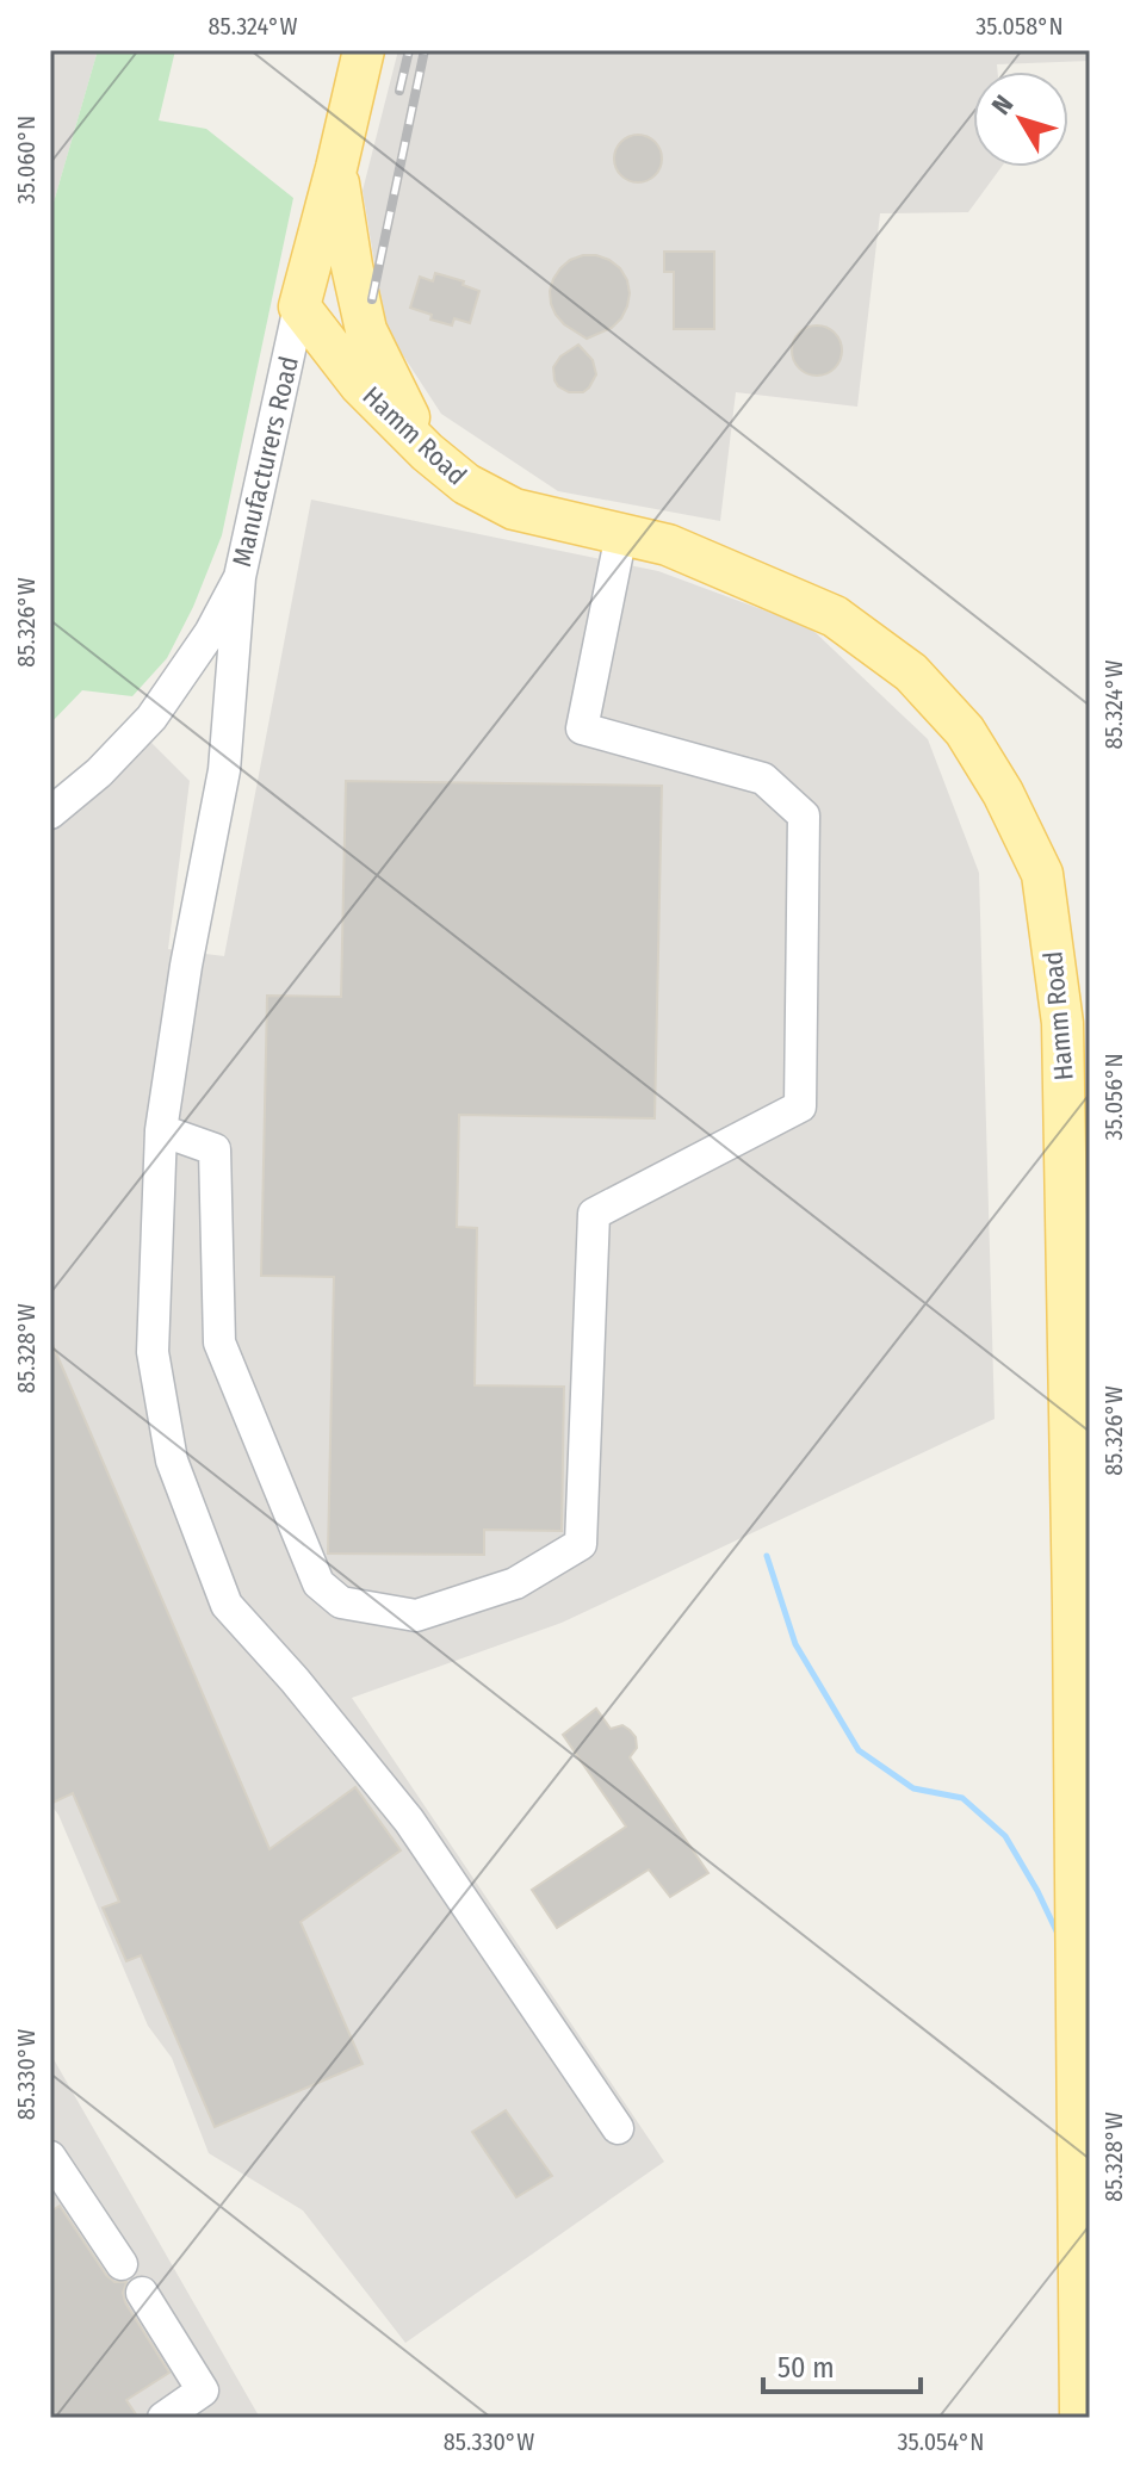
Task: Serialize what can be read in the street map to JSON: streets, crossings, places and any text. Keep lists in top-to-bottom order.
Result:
{
  "streets": {
    "main road": ["Hamm Road", "Manufacturers Road"]
  },
  "crossings": [
    ["Hamm Road", "Manufacturers Road"]
  ],
  "scale_bar": "50 m",
  "north": "top left",
  "coordinates": [
    "85.324°W",
    "35.058°N",
    "35.060°N",
    "85.326°W",
    "35.056°N",
    "85.328°W",
    "85.330°W",
    "35.054°N"
  ]
}
